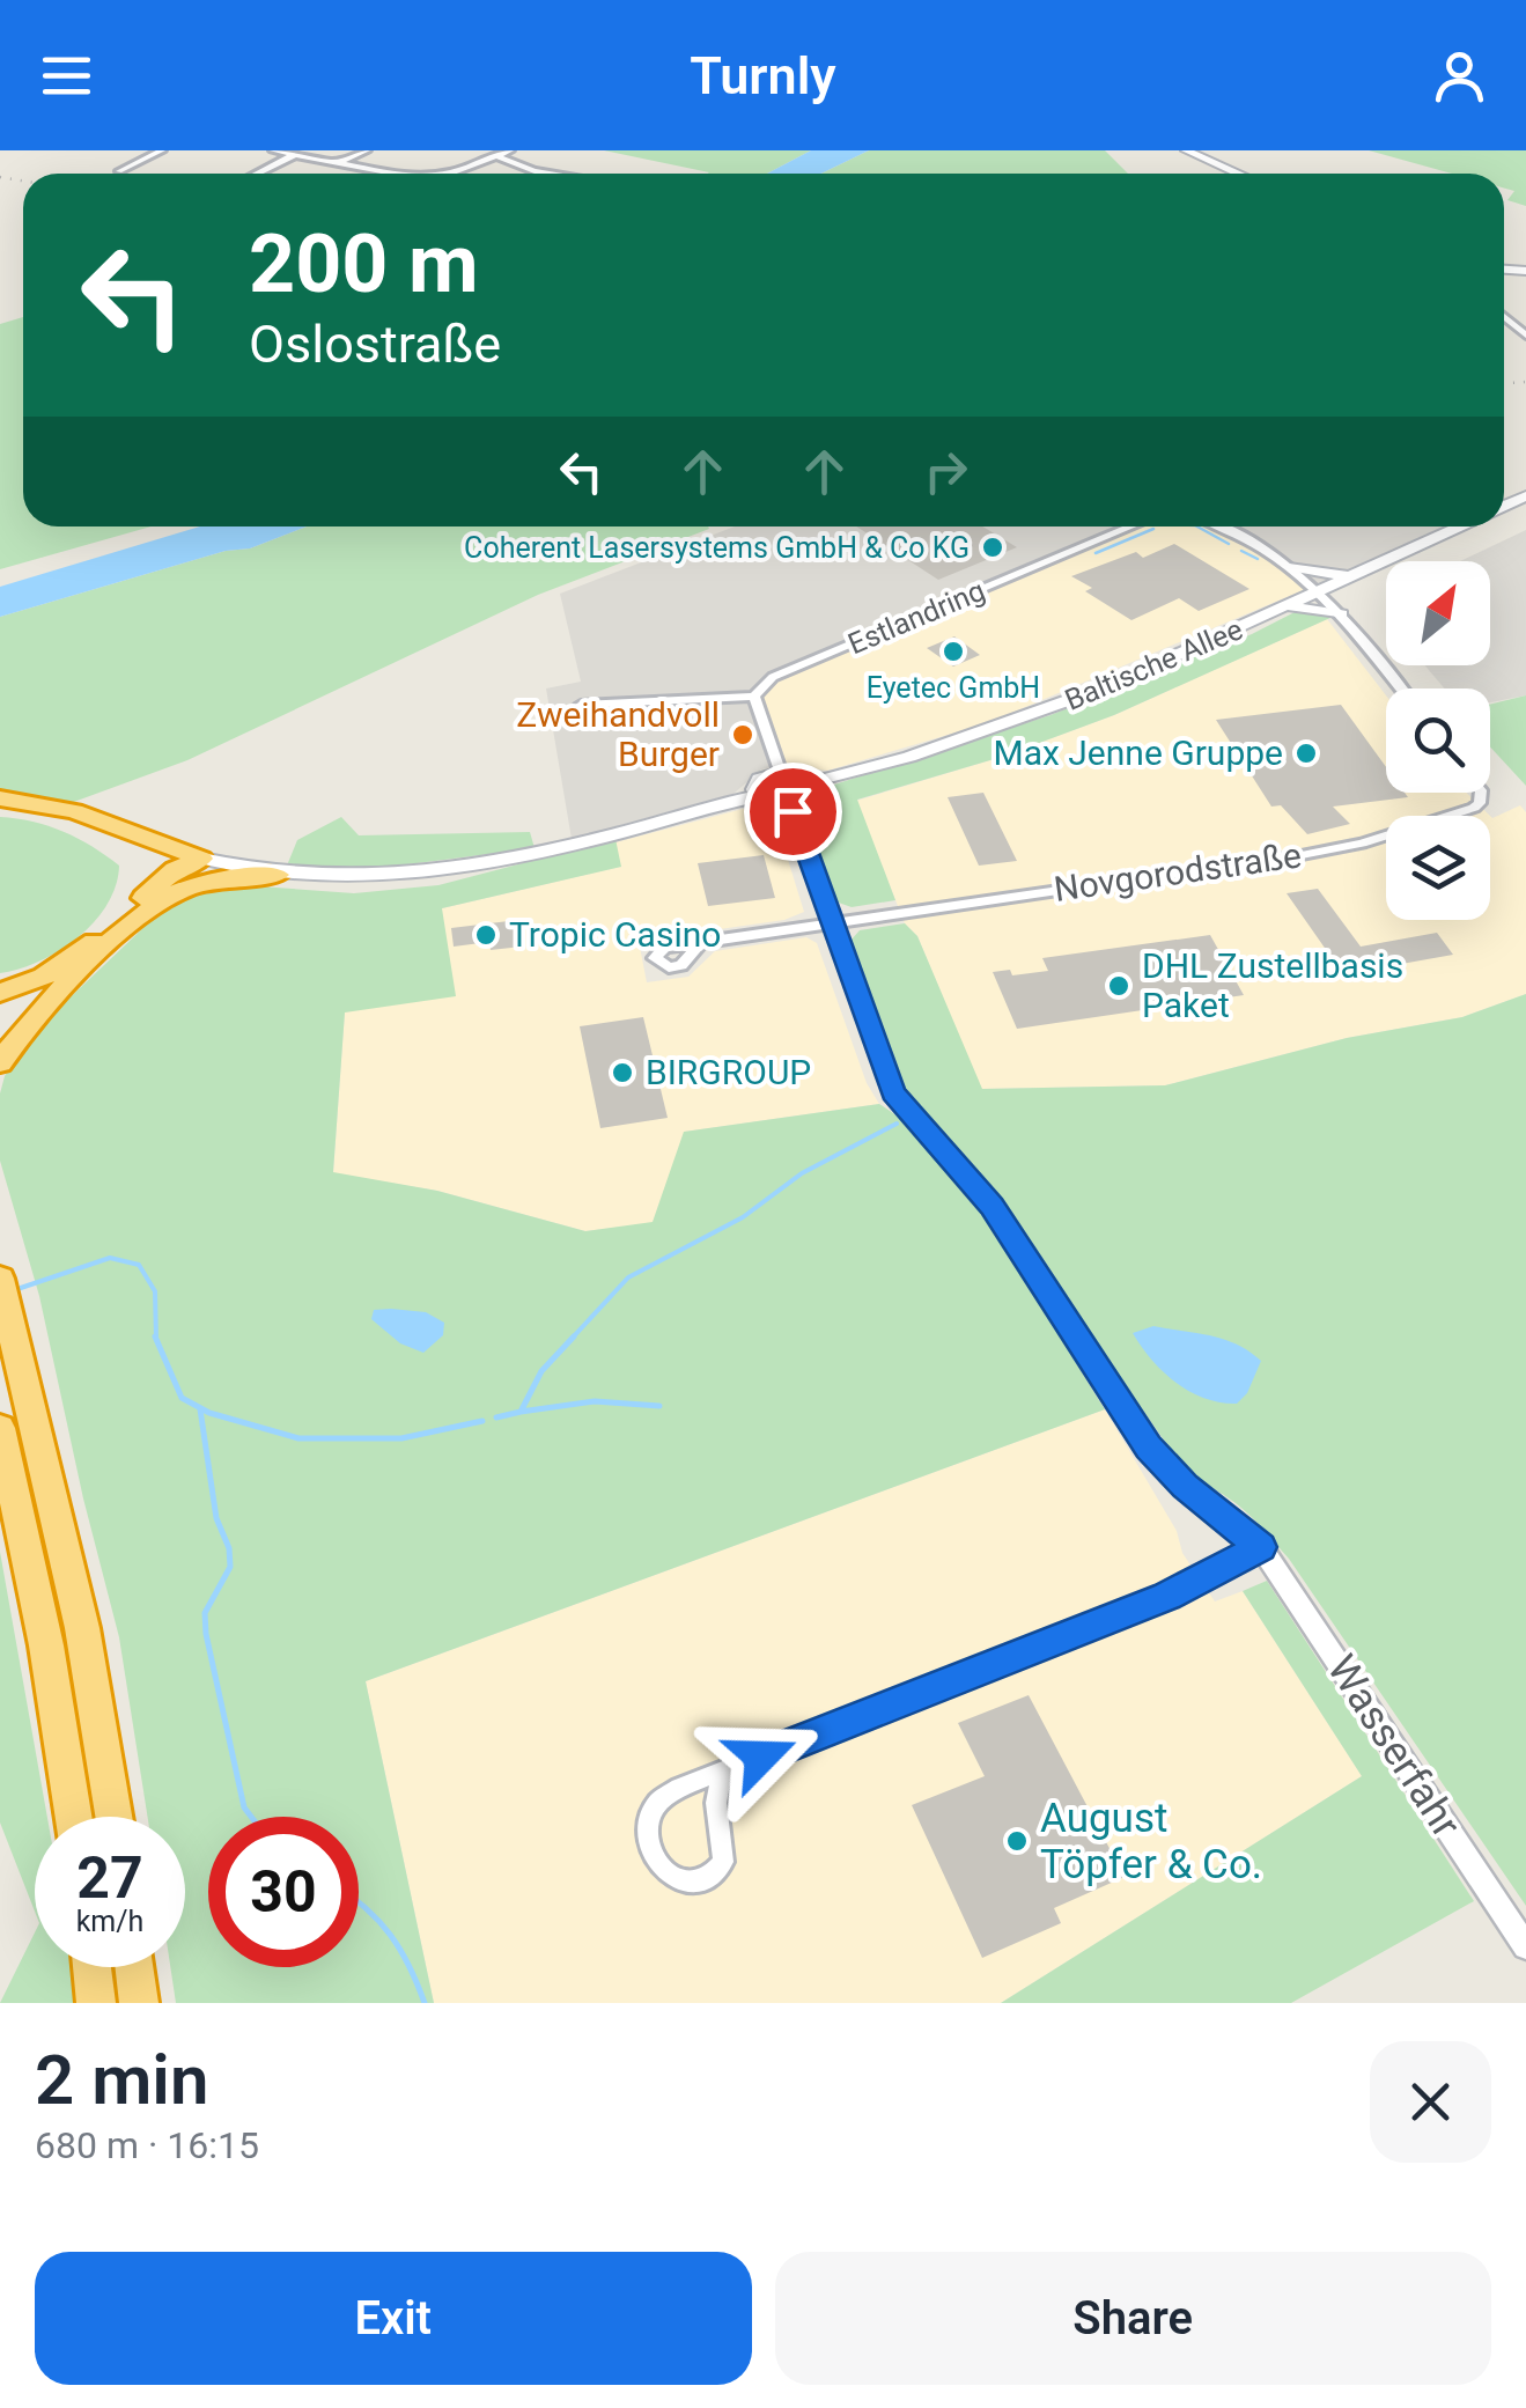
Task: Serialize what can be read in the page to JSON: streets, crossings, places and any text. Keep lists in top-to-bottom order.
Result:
{
  "streets": {
    "main road": ["Baltische Allee"],
    "street": ["Estlandring", "Novgorodstraße", "Wasserfahr"]
  },
  "crossings": [
    ["Baltische Allee", "Wasserfahr"],
    ["Novgorodstraße", "Wasserfahr"]
  ],
  "places": [
    "Coherent Lasersystems GmbH & Co KG",
    "Eyetec GmbH",
    "Zweihandvoll Burger",
    "Max Jenne Gruppe",
    "Tropic Casino",
    "DHL Zustellbasis Paket",
    "BIRGROUP",
    "August Töpfer & Co."
  ],
  "north": "top right",
  "page": {
    "header": "Turnly",
    "turn": ["200 m", "Oslostraße"],
    "speed": "27 km/h",
    "limit": "30",
    "heading": ["2 min", "680 m · 16:15"],
    "buttons": ["Exit", "Share"]
  }
}
